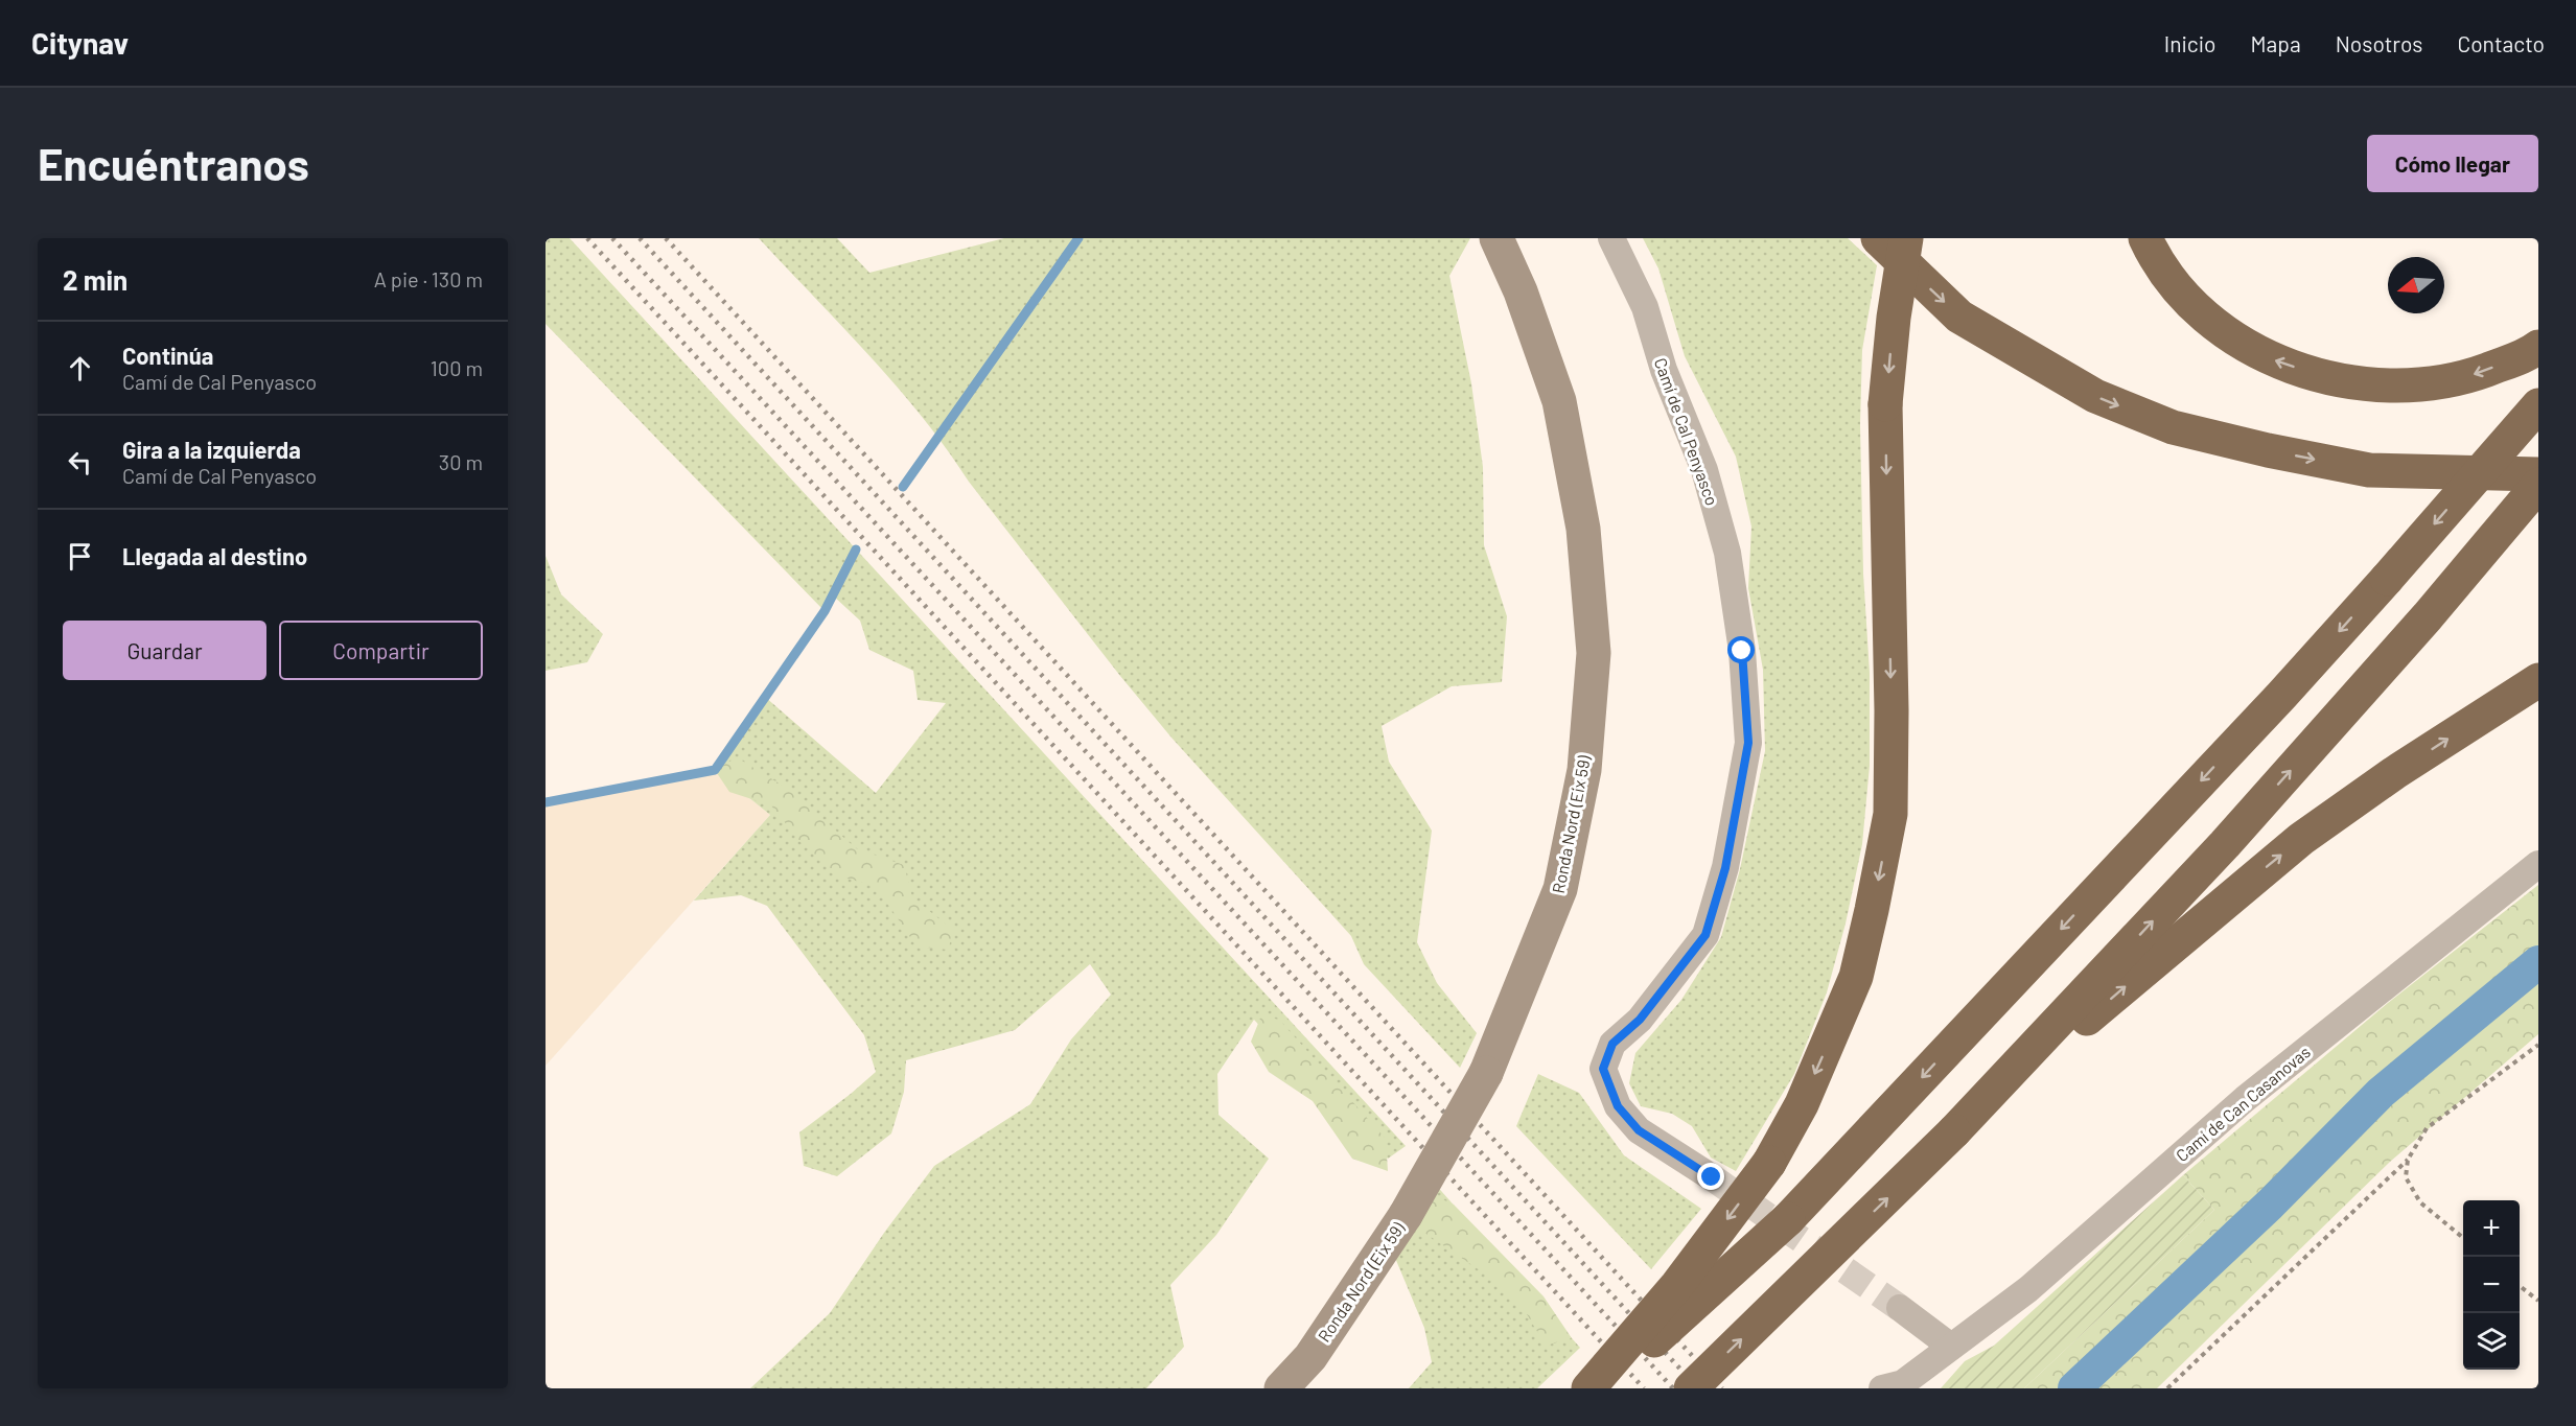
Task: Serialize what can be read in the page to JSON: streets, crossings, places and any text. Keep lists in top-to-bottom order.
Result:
{
  "streets": {
    "main road": ["Ronda Nord (Eix 59)"],
    "street": ["Camí de Cal Penyasco", "Camí de Can Casanovas"]
  },
  "north": "left",
  "page": {
    "header": "Citynav",
    "nav": [
      "Inicio",
      "Mapa",
      "Nosotros",
      "Contacto"
    ],
    "buttons": [
      "Cómo llegar",
      ["Guardar", "Compartir"]
    ],
    "title": "Encuéntranos",
    "heading": ["2 min", "A pie · 130 m"],
    "list": [
      ["Continúa", "Camí de Cal Penyasco", "100 m"],
      ["Gira a la izquierda", "Camí de Cal Penyasco", "30 m"],
      "Llegada al destino"
    ],
    "map_buttons": ["+", "−"]
  }
}
